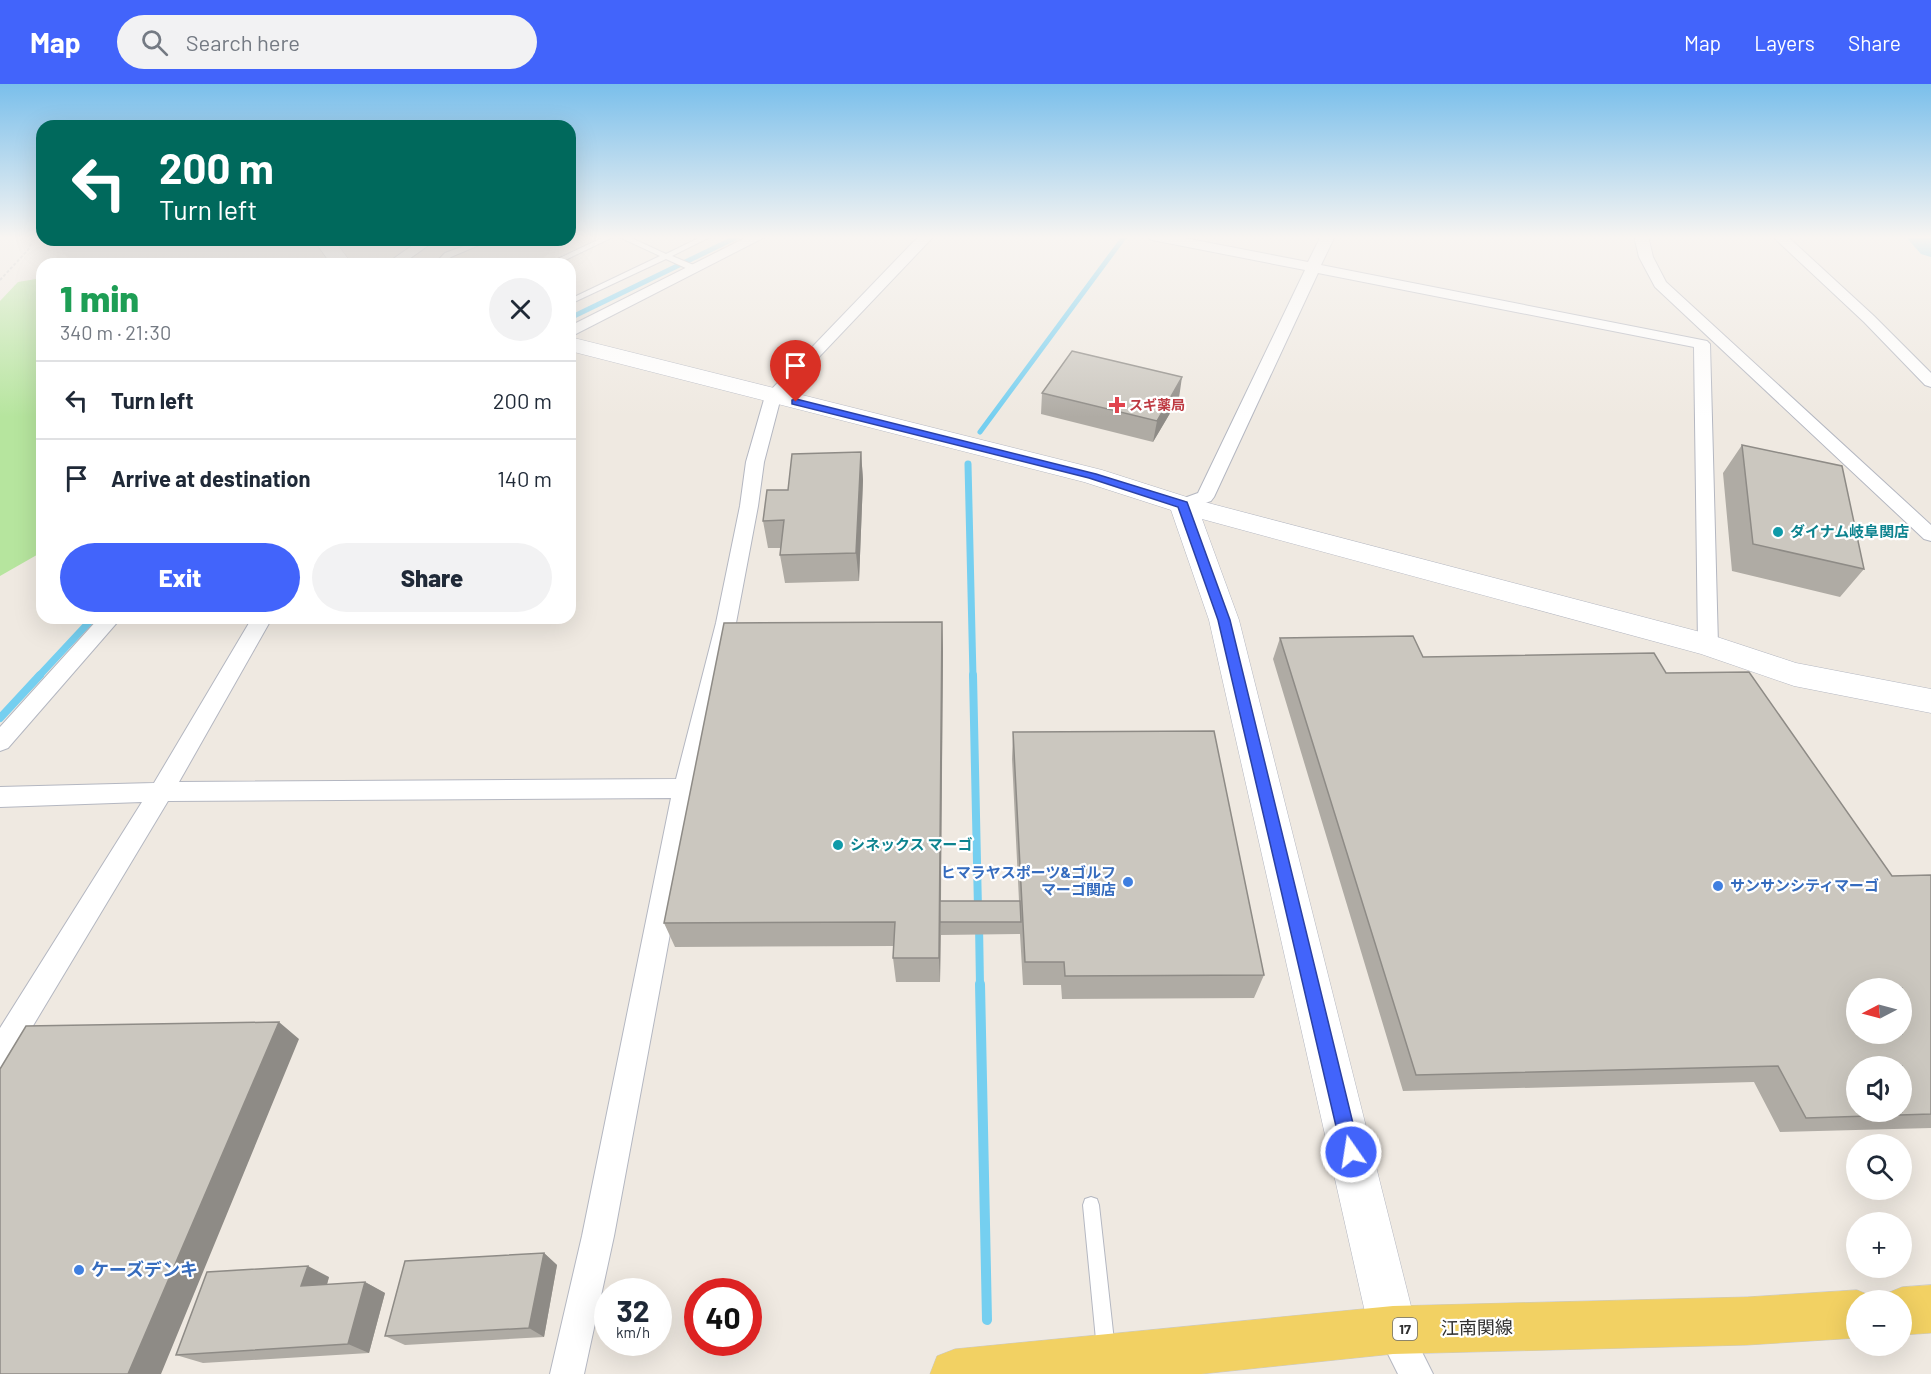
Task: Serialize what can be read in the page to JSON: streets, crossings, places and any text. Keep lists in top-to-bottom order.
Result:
{
  "streets": {
    "main road": ["江南関線", "17"]
  },
  "places": {
    "health": ["スギ薬局"],
    "other": [
      "ダイナム岐阜関店",
      "シネックス マーゴ",
      "ヒマラヤスポーツ&ゴルフ マーゴ関店",
      "サンサンシティマーゴ",
      "ケーズデンキ"
    ]
  },
  "north": "left",
  "page": {
    "header": "Map",
    "search": "Search here",
    "nav": ["Map", "Layers", "Share"],
    "turn": ["200 m", "Turn left"],
    "heading": ["1 min", "340 m · 21:30"],
    "list": [
      {
        "name": "Turn left",
        "value": "200 m"
      },
      {
        "name": "Arrive at destination",
        "value": "140 m"
      }
    ],
    "buttons": ["Exit", "Share"],
    "map_buttons": ["+", "−"],
    "speed": "32 km/h",
    "limit": "40"
  }
}
